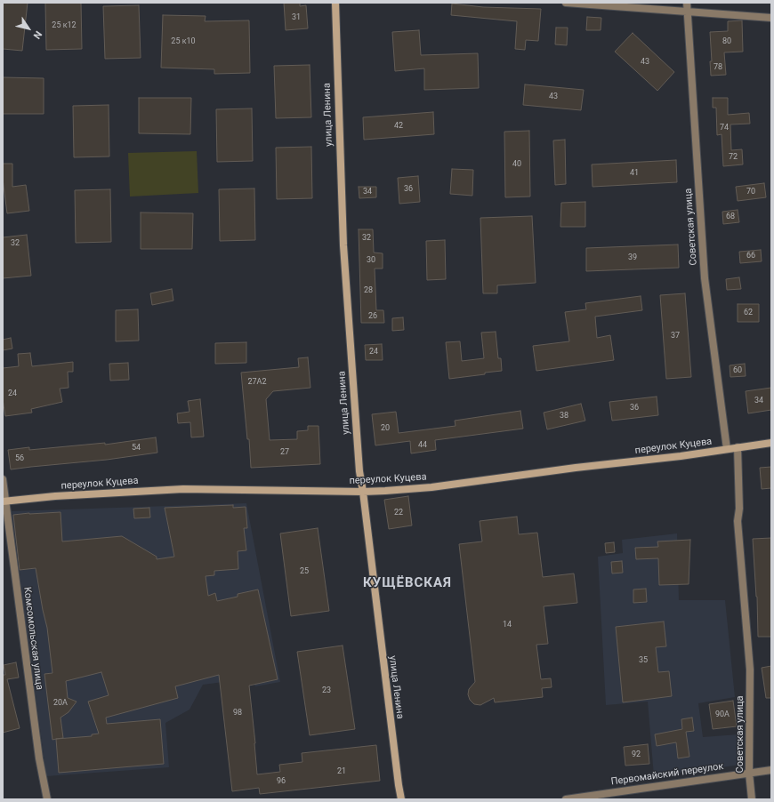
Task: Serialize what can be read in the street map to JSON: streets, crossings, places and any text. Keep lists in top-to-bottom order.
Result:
{
  "streets": {
    "street": [
      "улица Ленина",
      "Советская улица",
      "переулок Куцева",
      "Комсомольская улица",
      "Первомайский переулок"
    ]
  },
  "crossings": [
    ["улица Ленина", "переулок Куцева"],
    ["Советская улица", "переулок Куцева"],
    ["Советская улица", "Первомайский переулок"],
    ["переулок Куцева", "Комсомольская улица"]
  ],
  "districts": ["КУЩЁВСКАЯ"],
  "house_numbers": [
    "31",
    "25 к12",
    "25 к10",
    "80",
    "43",
    "78",
    "43",
    "42",
    "74",
    "72",
    "40",
    "41",
    "36",
    "34",
    "70",
    "68",
    "32",
    "32",
    "66",
    "39",
    "30",
    "28",
    "62",
    "26",
    "37",
    "24",
    "60",
    "27А2",
    "24",
    "34",
    "36",
    "38",
    "20",
    "44",
    "54",
    "27",
    "56",
    "22",
    "25",
    "14",
    "35",
    "23",
    "20А",
    "98",
    "90А",
    "92",
    "21",
    "96"
  ],
  "north": "bottom right"
}
